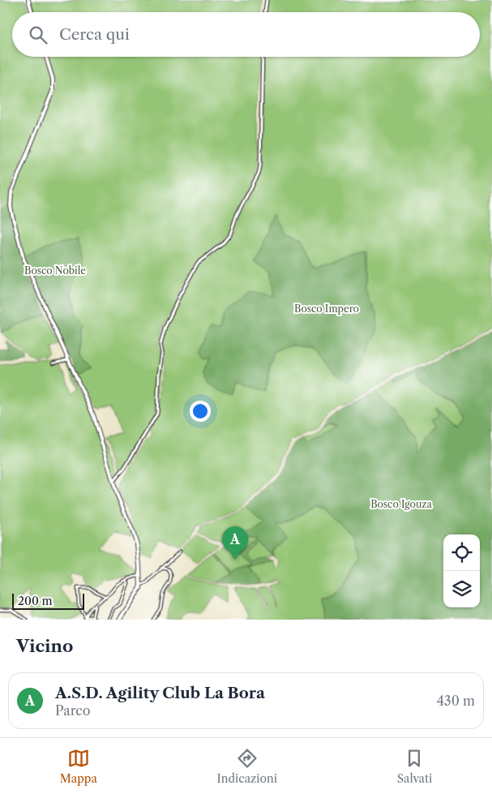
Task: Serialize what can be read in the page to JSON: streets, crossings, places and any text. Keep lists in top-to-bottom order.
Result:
{
  "parks": ["Bosco Nobile", "Bosco Impero", "Bosco Igouza"],
  "scale_bar": "200 m",
  "page": {
    "search": "Cerca qui",
    "pins": "A",
    "scale": "200 m",
    "heading": "Vicino",
    "list": [
      {
        "mark": "A",
        "name": "A.S.D. Agility Club La Bora",
        "note": "Parco",
        "value": "430 m"
      }
    ],
    "nav": ["Mappa", "Indicazioni", "Salvati"]
  }
}
